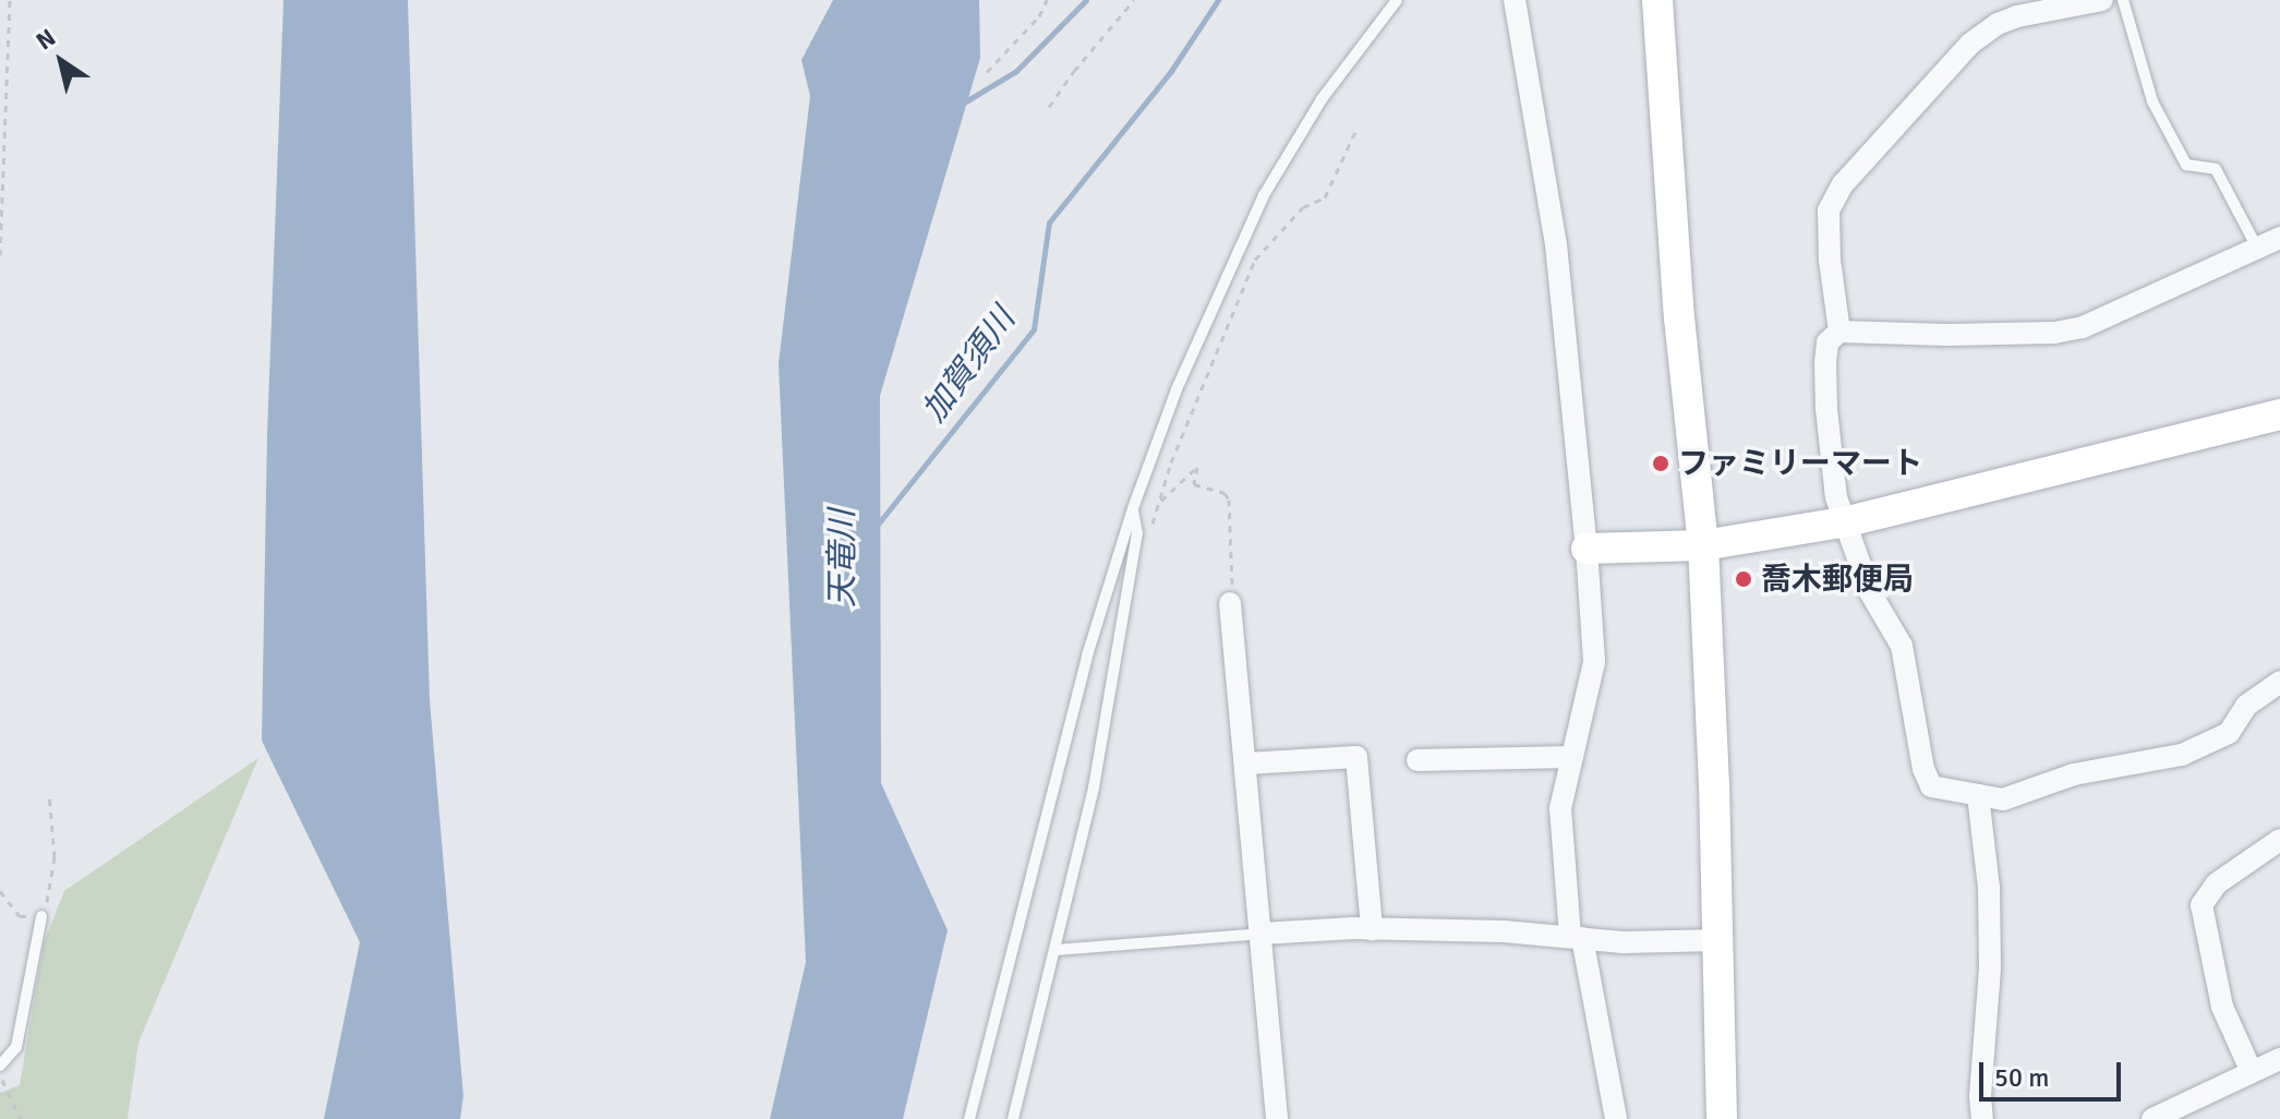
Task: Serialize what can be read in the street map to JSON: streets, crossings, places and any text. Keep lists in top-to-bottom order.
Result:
{
  "water": ["加賀須川", "天竜川"],
  "places": ["ファミリーマート", "喬木郵便局"],
  "scale_bar": "50 m",
  "north": "top left"
}
